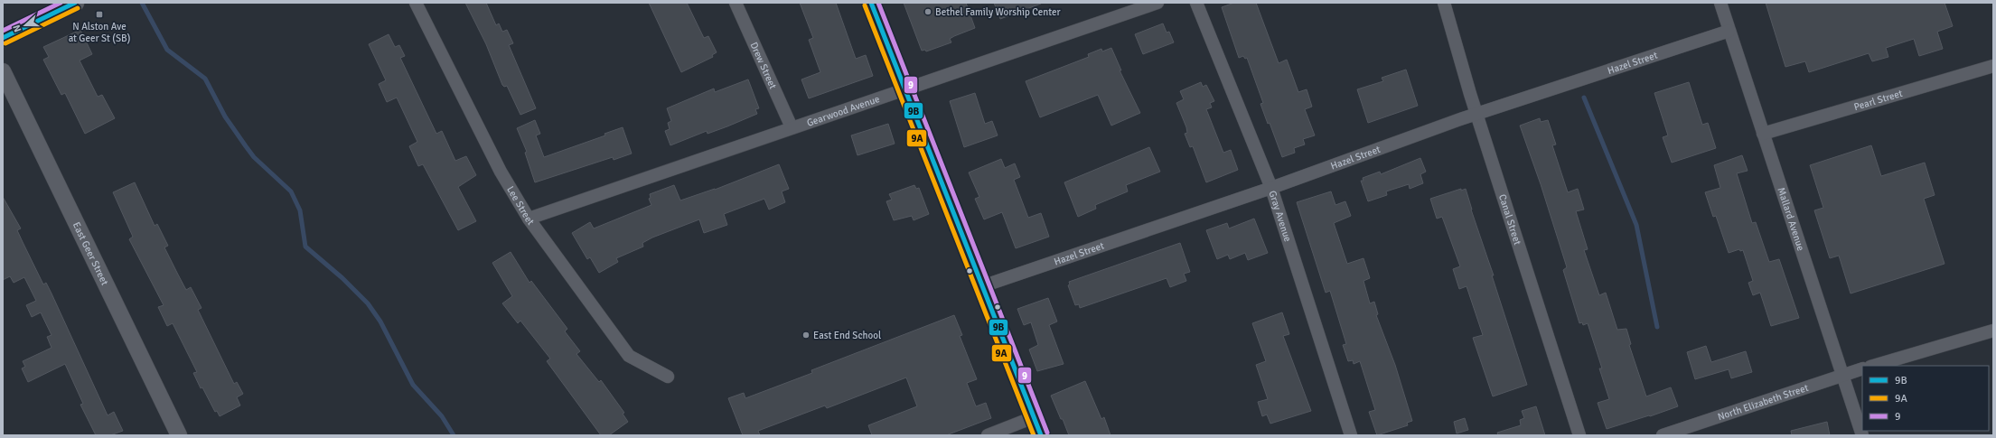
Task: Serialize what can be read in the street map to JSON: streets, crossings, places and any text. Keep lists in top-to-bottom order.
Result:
{
  "streets": {
    "street": [
      "Hazel Street",
      "Drew Street",
      "Pearl Street",
      "Gearwood Avenue",
      "Lee Street",
      "Gray Avenue",
      "Canal Street",
      "Mallard Avenue",
      "East Geer Street",
      "North Elizabeth Street"
    ]
  },
  "crossings": [
    ["Hazel Street", "Gray Avenue"],
    ["Hazel Street", "Canal Street"],
    ["Hazel Street", "Mallard Avenue"],
    ["Drew Street", "Gearwood Avenue"],
    ["Pearl Street", "Mallard Avenue"],
    ["Gearwood Avenue", "Lee Street"],
    ["Mallard Avenue", "North Elizabeth Street"]
  ],
  "places": {
    "other": ["Bethel Family Worship Center", "East End School"],
    "transit": ["N Alston Ave at Geer St (SB)"]
  },
  "lines": ["transit line 9B", "transit line 9", "transit line 9A"],
  "legend": ["9B", "9A", "9"],
  "north": "left"
}
